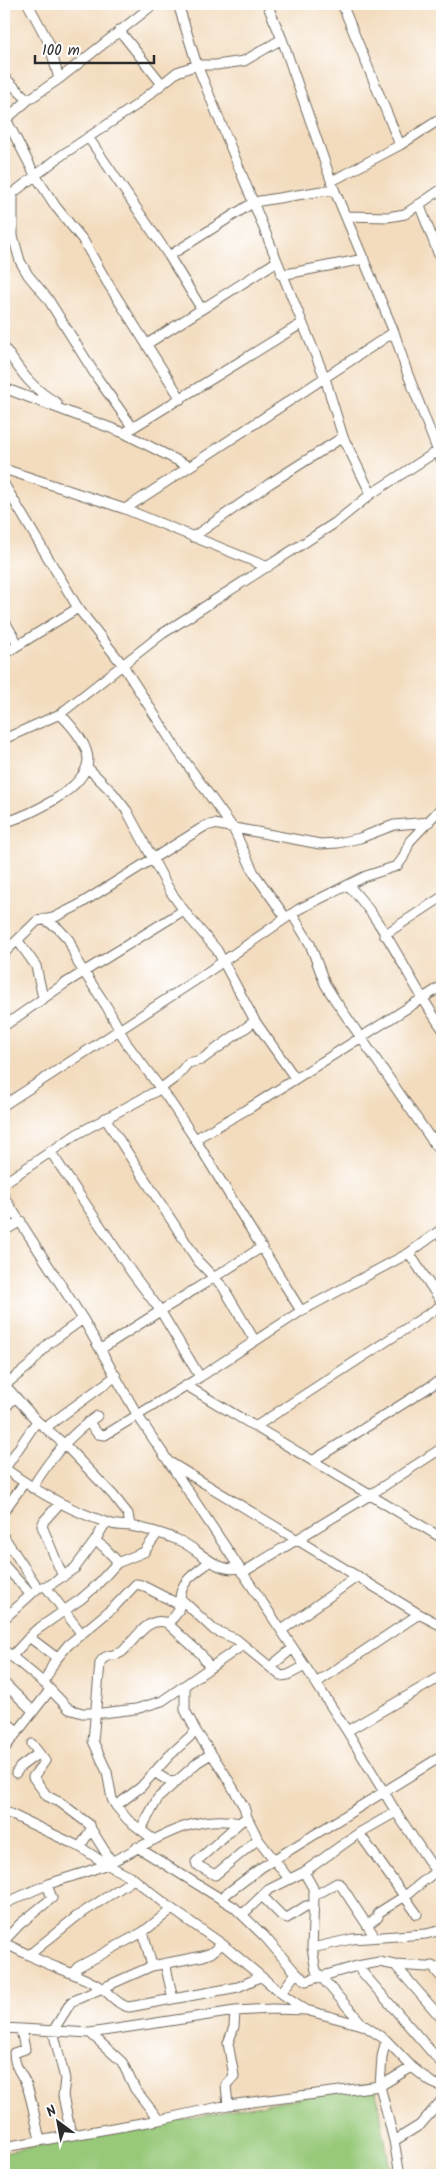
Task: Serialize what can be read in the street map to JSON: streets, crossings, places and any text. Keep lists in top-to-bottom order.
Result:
{
  "scale_bar": "100 m",
  "north": "top left"
}
